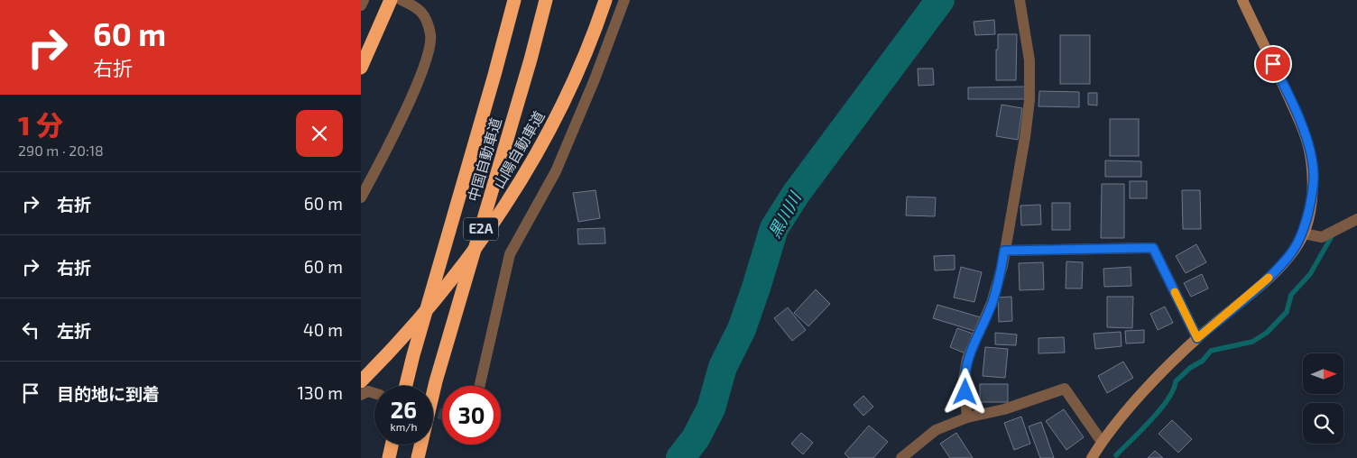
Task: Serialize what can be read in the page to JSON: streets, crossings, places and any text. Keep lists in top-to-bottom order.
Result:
{
  "streets": {
    "highway": ["山陽自動車道", "中国自動車道", "E2A"]
  },
  "water": ["黒川川"],
  "north": "right",
  "page": {
    "turn": ["60 m", "右折"],
    "heading": ["1 分", "290 m · 20:18"],
    "list": [
      {
        "name": "右折",
        "value": "60 m"
      },
      {
        "name": "右折",
        "value": "60 m"
      },
      {
        "name": "左折",
        "value": "40 m"
      },
      {
        "name": "目的地に到着",
        "value": "130 m"
      }
    ],
    "speed": "26 km/h",
    "limit": "30"
  }
}
